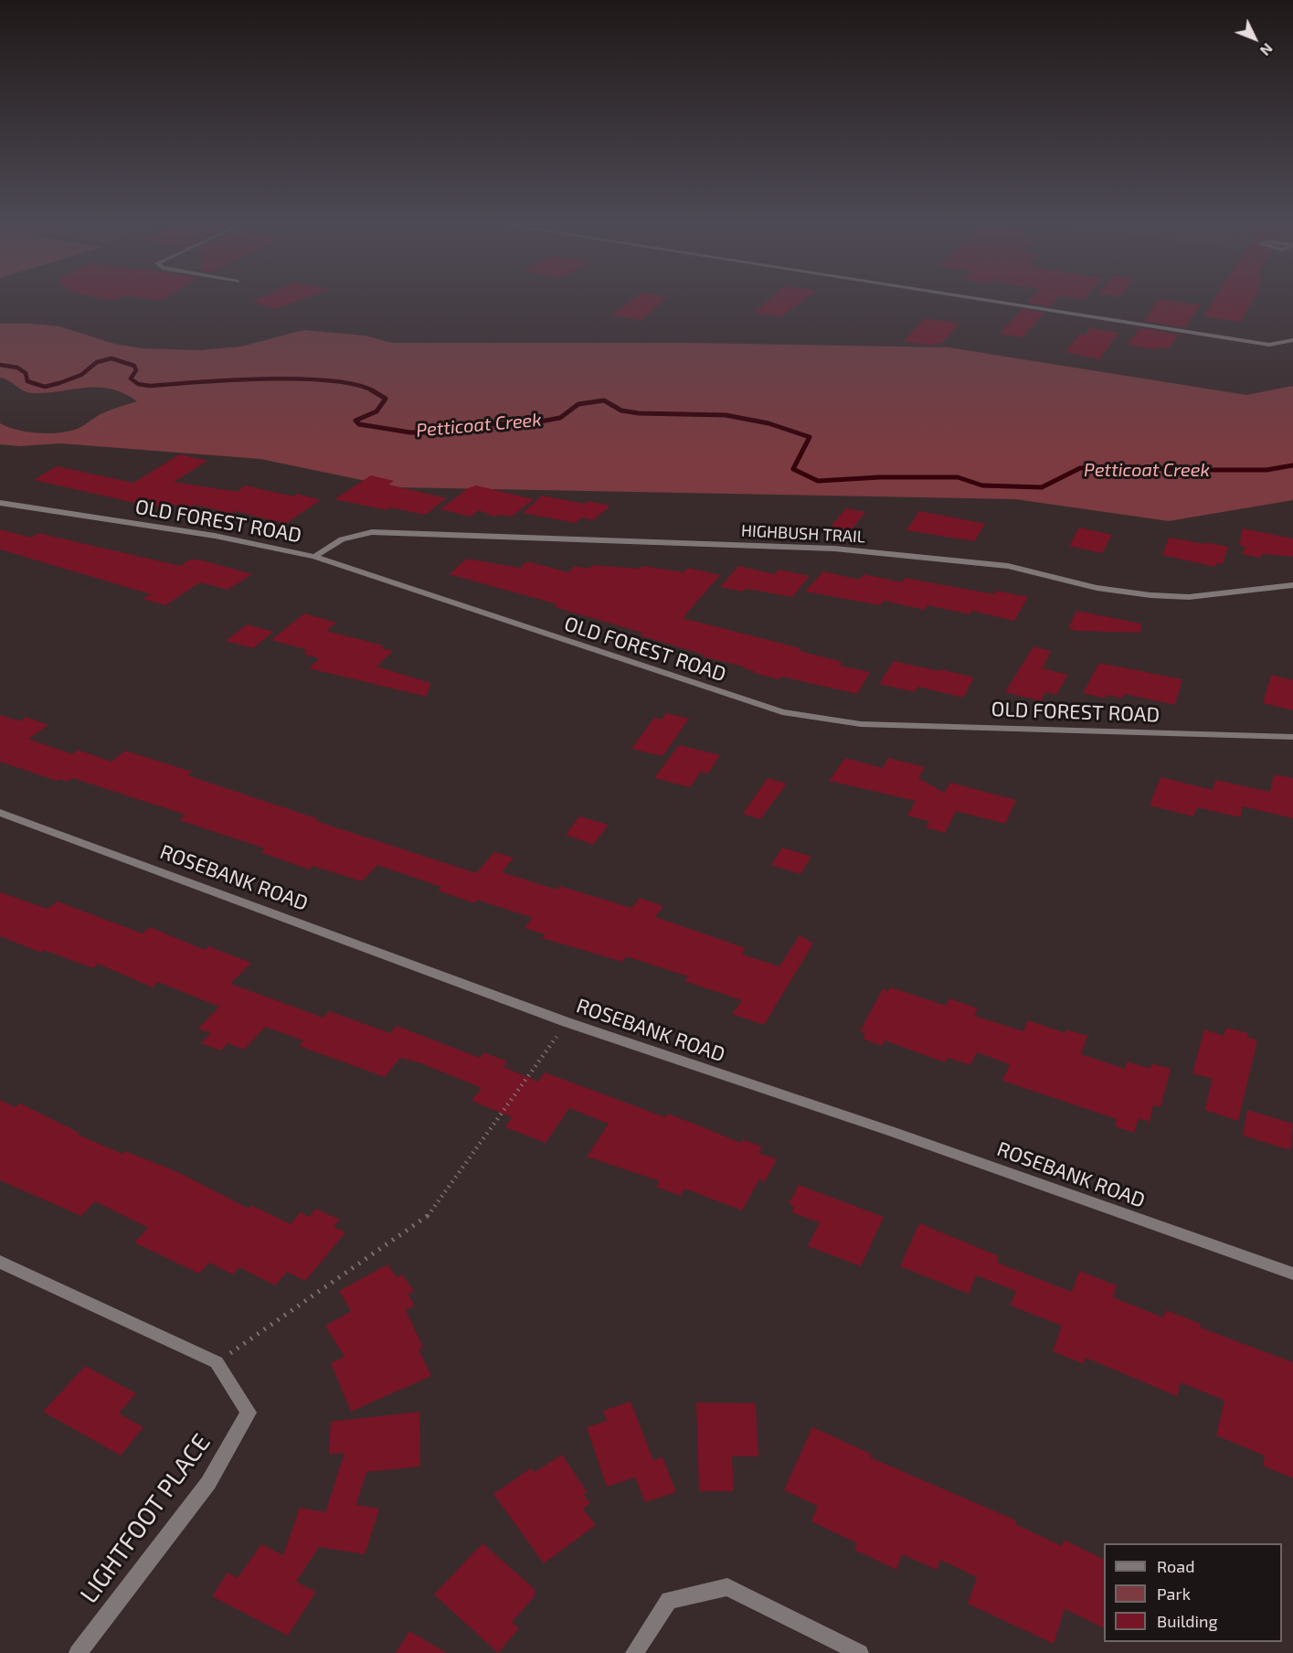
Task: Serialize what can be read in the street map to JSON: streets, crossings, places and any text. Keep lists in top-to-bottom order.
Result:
{
  "streets": {
    "street": [
      "OLD FOREST ROAD",
      "HIGHBUSH TRAIL",
      "ROSEBANK ROAD",
      "LIGHTFOOT PLACE"
    ]
  },
  "crossings": [
    ["OLD FOREST ROAD", "HIGHBUSH TRAIL"]
  ],
  "water": ["Petticoat Creek"],
  "legend": ["Road", "Park", "Building"],
  "north": "bottom right"
}
